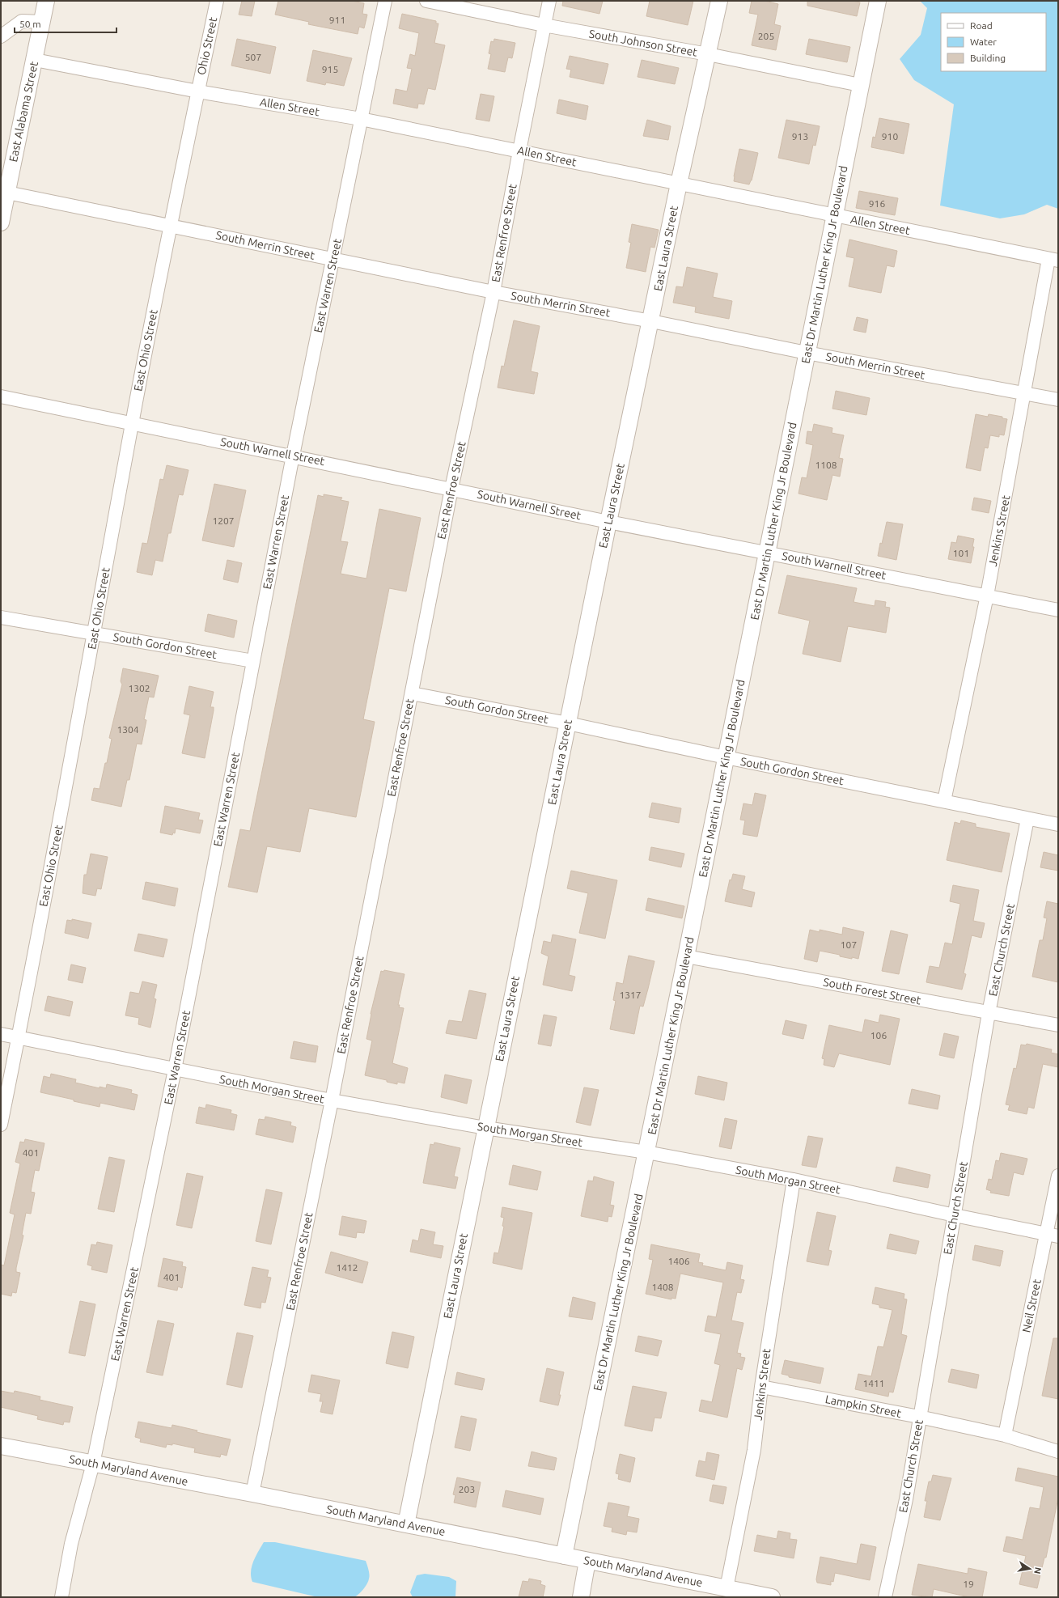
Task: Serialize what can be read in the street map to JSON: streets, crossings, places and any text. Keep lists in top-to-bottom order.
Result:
{
  "streets": {
    "street": [
      "South Johnson Street",
      "Ohio Street",
      "Allen Street",
      "East Alabama Street",
      "East Renfroe Street",
      "South Merrin Street",
      "East Laura Street",
      "East Dr Martin Luther King Jr Boulevard",
      "East Warren Street",
      "East Ohio Street",
      "South Warnell Street",
      "Jenkins Street",
      "South Gordon Street",
      "East Church Street",
      "South Forest Street",
      "South Morgan Street",
      "Neil Street",
      "Lampkin Street",
      "South Maryland Avenue"
    ]
  },
  "crossings": [
    ["South Johnson Street", "East Renfroe Street"],
    ["South Johnson Street", "East Laura Street"],
    ["South Johnson Street", "East Dr Martin Luther King Jr Boulevard"],
    ["Ohio Street", "Allen Street"],
    ["Ohio Street", "East Ohio Street"],
    ["Allen Street", "East Alabama Street"],
    ["Allen Street", "East Renfroe Street"],
    ["Allen Street", "East Laura Street"],
    ["Allen Street", "East Dr Martin Luther King Jr Boulevard"],
    ["Allen Street", "East Warren Street"],
    ["Allen Street", "East Ohio Street"],
    ["Allen Street", "Jenkins Street"],
    ["East Alabama Street", "South Merrin Street"],
    ["East Renfroe Street", "South Merrin Street"],
    ["East Renfroe Street", "South Warnell Street"],
    ["East Renfroe Street", "South Gordon Street"],
    ["East Renfroe Street", "South Morgan Street"],
    ["East Renfroe Street", "South Maryland Avenue"],
    ["South Merrin Street", "East Laura Street"],
    ["South Merrin Street", "East Dr Martin Luther King Jr Boulevard"],
    ["South Merrin Street", "East Warren Street"],
    ["South Merrin Street", "East Ohio Street"],
    ["South Merrin Street", "Jenkins Street"],
    ["East Laura Street", "South Warnell Street"],
    ["East Laura Street", "South Gordon Street"],
    ["East Laura Street", "South Morgan Street"],
    ["East Laura Street", "South Maryland Avenue"],
    ["East Dr Martin Luther King Jr Boulevard", "South Warnell Street"],
    ["East Dr Martin Luther King Jr Boulevard", "South Gordon Street"],
    ["East Dr Martin Luther King Jr Boulevard", "South Forest Street"],
    ["East Dr Martin Luther King Jr Boulevard", "South Morgan Street"],
    ["East Dr Martin Luther King Jr Boulevard", "South Maryland Avenue"],
    ["East Warren Street", "South Warnell Street"],
    ["East Warren Street", "South Gordon Street"],
    ["East Warren Street", "South Morgan Street"],
    ["East Warren Street", "South Maryland Avenue"],
    ["East Ohio Street", "South Warnell Street"],
    ["East Ohio Street", "South Gordon Street"],
    ["East Ohio Street", "South Morgan Street"],
    ["South Warnell Street", "Jenkins Street"],
    ["Jenkins Street", "South Gordon Street"],
    ["Jenkins Street", "South Morgan Street"],
    ["Jenkins Street", "Lampkin Street"],
    ["Jenkins Street", "South Maryland Avenue"],
    ["South Gordon Street", "East Church Street"],
    ["East Church Street", "South Forest Street"],
    ["East Church Street", "South Morgan Street"],
    ["East Church Street", "Lampkin Street"],
    ["South Morgan Street", "Neil Street"],
    ["Neil Street", "Lampkin Street"]
  ],
  "house_numbers": [
    "911",
    "205",
    "507",
    "915",
    "913",
    "910",
    "916",
    "1108",
    "1207",
    "101",
    "1302",
    "1304",
    "107",
    "1317",
    "106",
    "401",
    "1406",
    "1412",
    "401",
    "1408",
    "1411",
    "203",
    "19"
  ],
  "legend": ["Road", "Water", "Building"],
  "scale_bar": "50 m",
  "north": "right"
}
